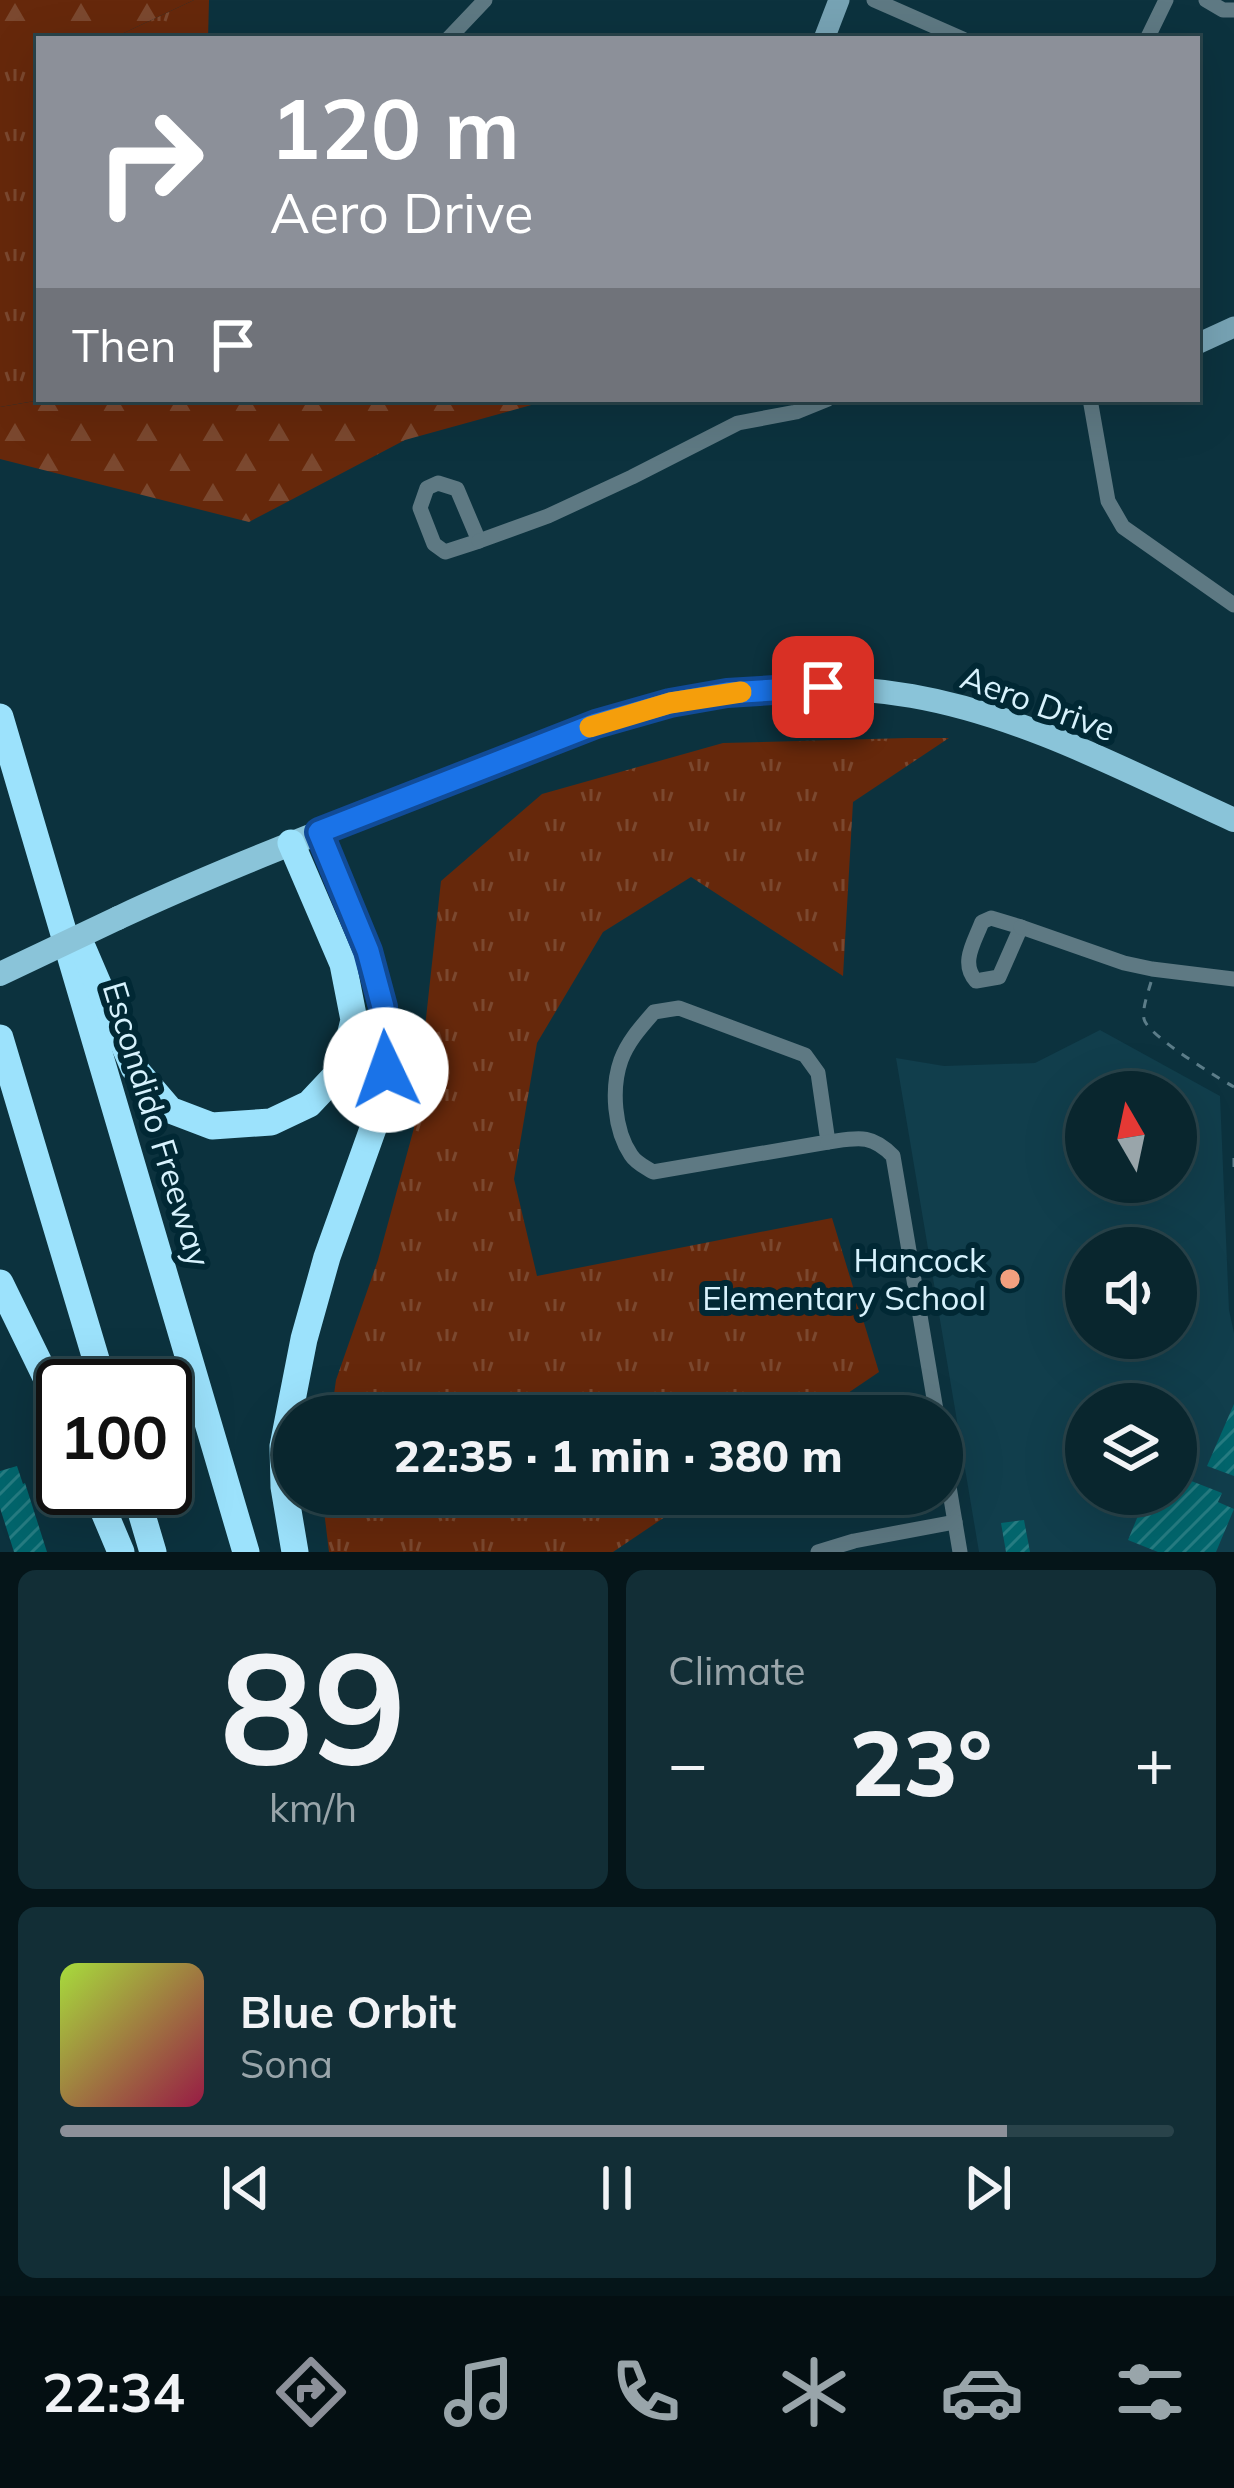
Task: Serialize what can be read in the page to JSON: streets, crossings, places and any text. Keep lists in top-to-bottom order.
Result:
{
  "streets": {
    "highway": ["Escondido Freeway"],
    "main road": ["Aero Drive"]
  },
  "places": ["Hancock Elementary School"],
  "north": "top",
  "page": {
    "turn": ["120 m", "Aero Drive"],
    "then": "Then",
    "limit": "100",
    "trip": "22:35 · 1 min · 380 m",
    "tile": [
      ["89", "km/h"],
      "Climate"
    ],
    "heat": ["−", "23°", "+"],
    "song": ["Blue Orbit", "Sona"],
    "tabs": "22:34"
  }
}
